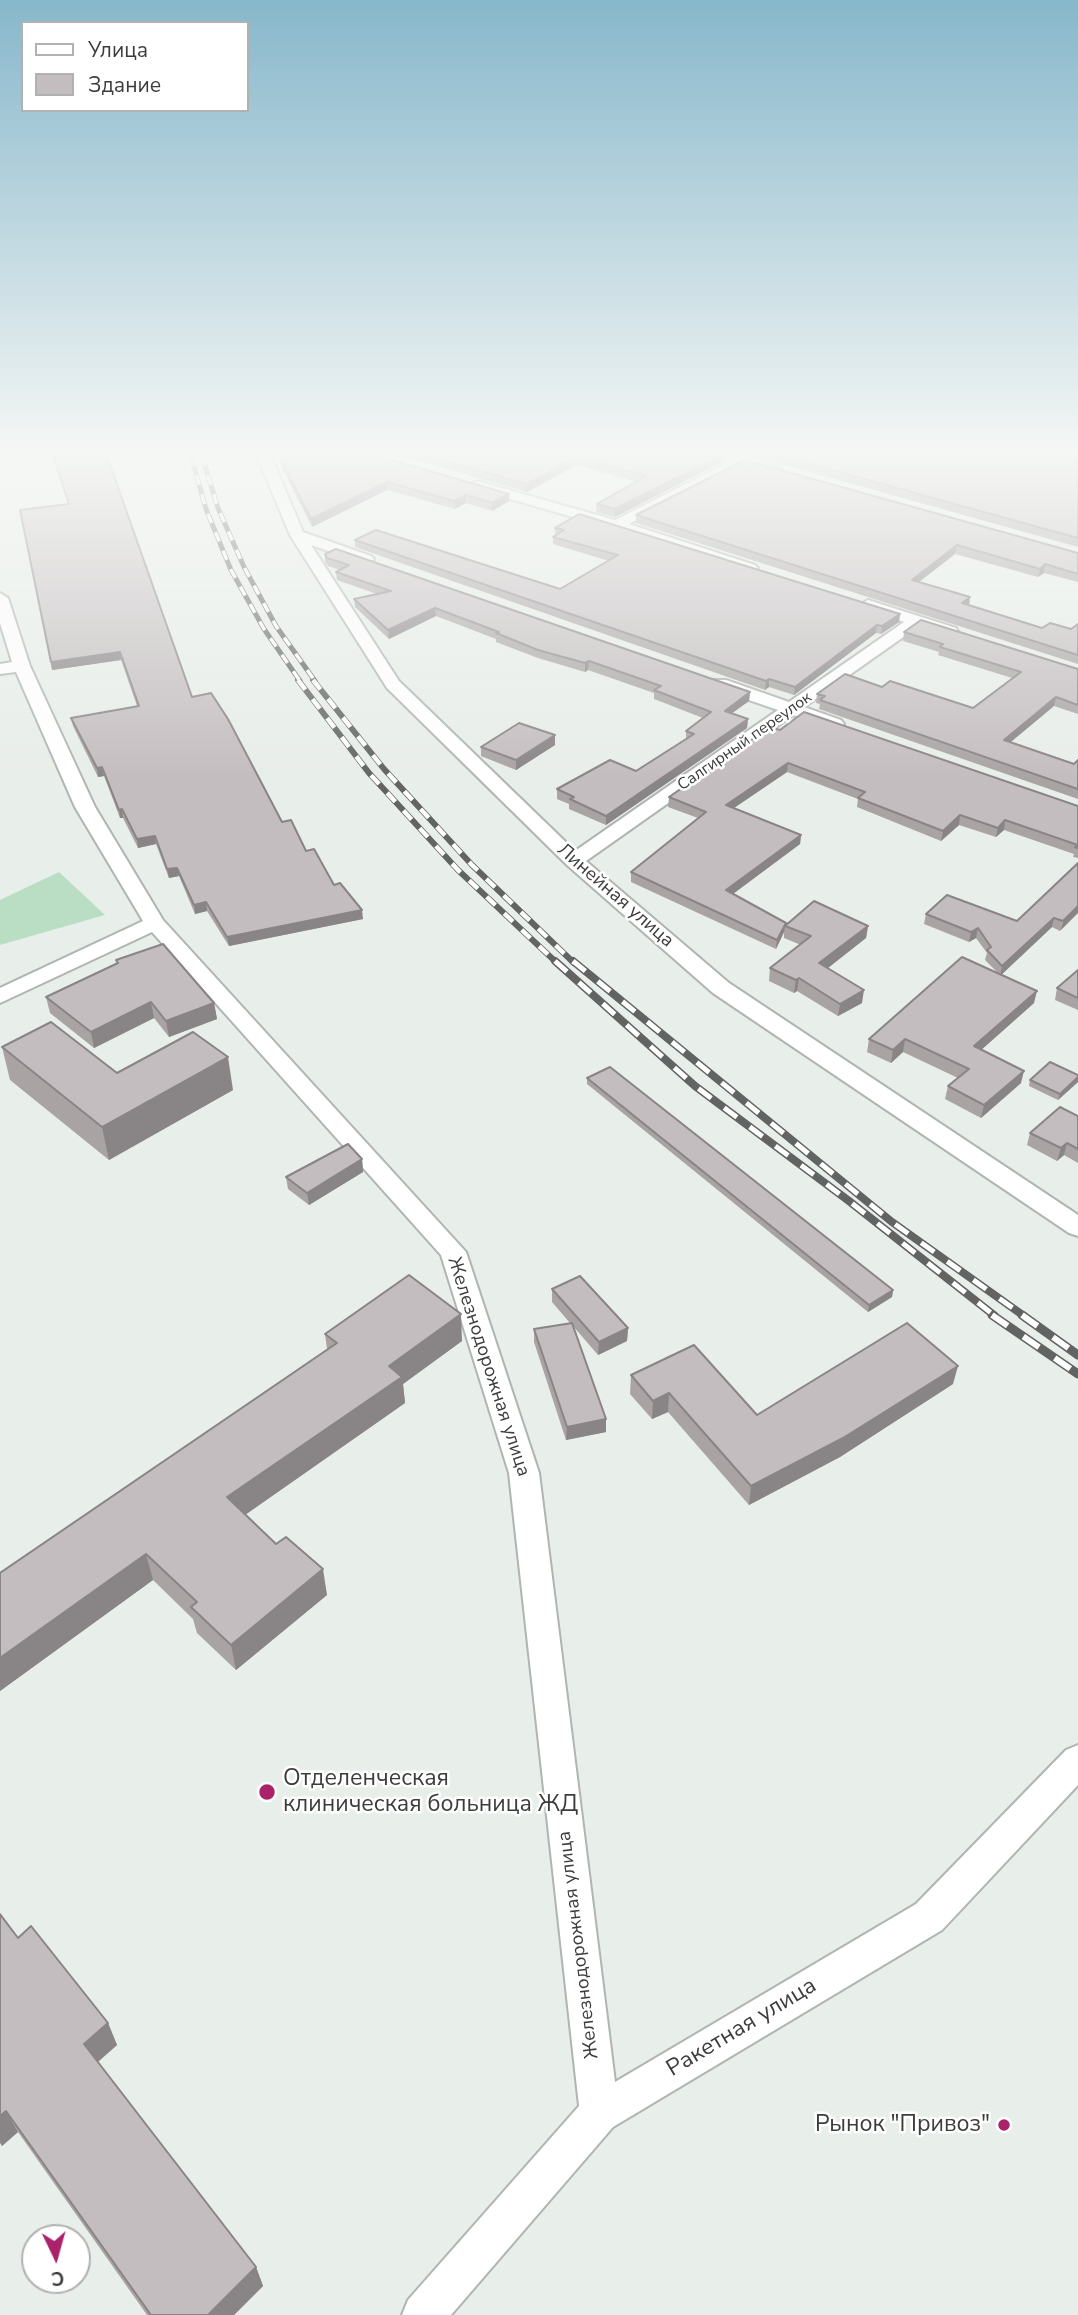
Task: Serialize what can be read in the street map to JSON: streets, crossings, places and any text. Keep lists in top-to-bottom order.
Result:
{
  "streets": {
    "street": [
      "Салгирный переулок",
      "Линейная улица",
      "Железнодорожная улица",
      "Ракетная улица"
    ]
  },
  "crossings": [
    ["Салгирный переулок", "Линейная улица"],
    ["Железнодорожная улица", "Ракетная улица"]
  ],
  "places": ["Отделенческая клиническая больница ЖД", "Рынок \"Привоз\""],
  "legend": ["Улица", "Здание"],
  "north": "bottom"
}
